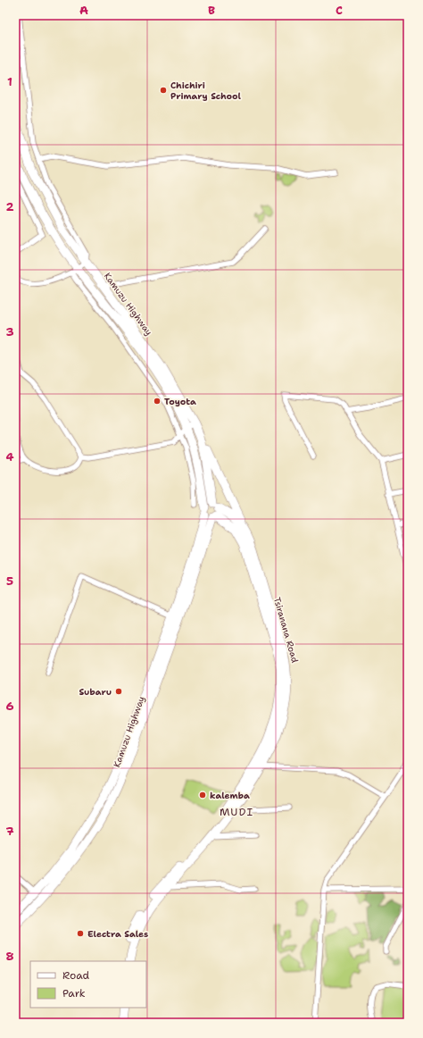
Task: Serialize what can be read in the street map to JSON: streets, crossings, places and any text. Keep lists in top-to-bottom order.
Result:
{
  "streets": {
    "highway": ["Kamuzu Highway", "Tsiranana Road"]
  },
  "crossings": [
    ["Kamuzu Highway", "Tsiranana Road"]
  ],
  "districts": ["MUDI"],
  "places": [
    "Chichiri Primary School",
    "Toyota",
    "Subaru",
    "kalemba",
    "Electra Sales"
  ],
  "legend": ["Road", "Park"],
  "grid": {
    "columns": ["A", "B", "C"],
    "rows": [
      "1",
      "2",
      "3",
      "4",
      "5",
      "6",
      "7",
      "8"
    ]
  }
}
